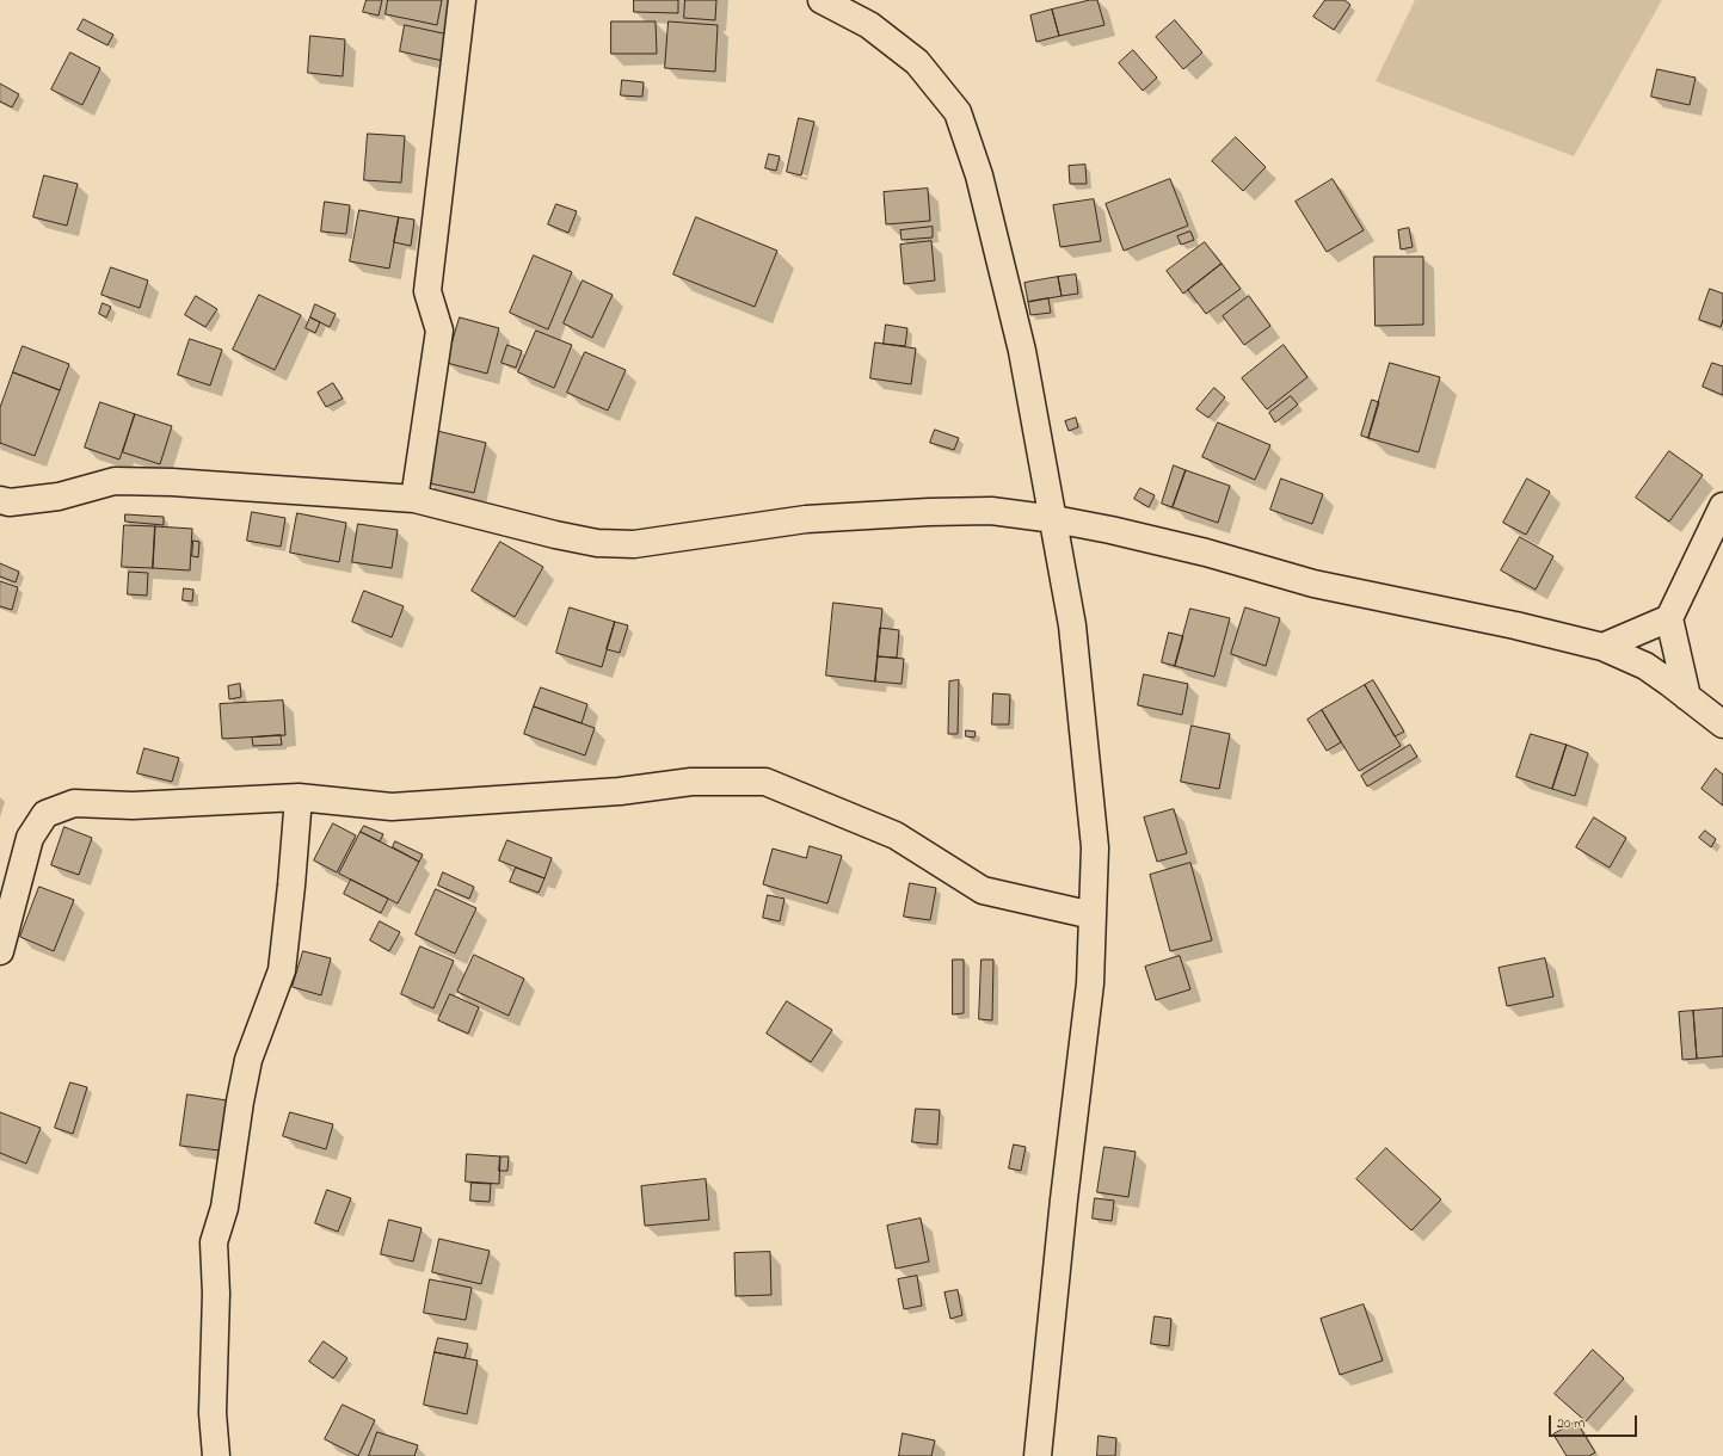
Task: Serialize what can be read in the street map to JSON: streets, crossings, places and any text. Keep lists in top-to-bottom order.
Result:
{
  "scale_bar": "20 m"
}
